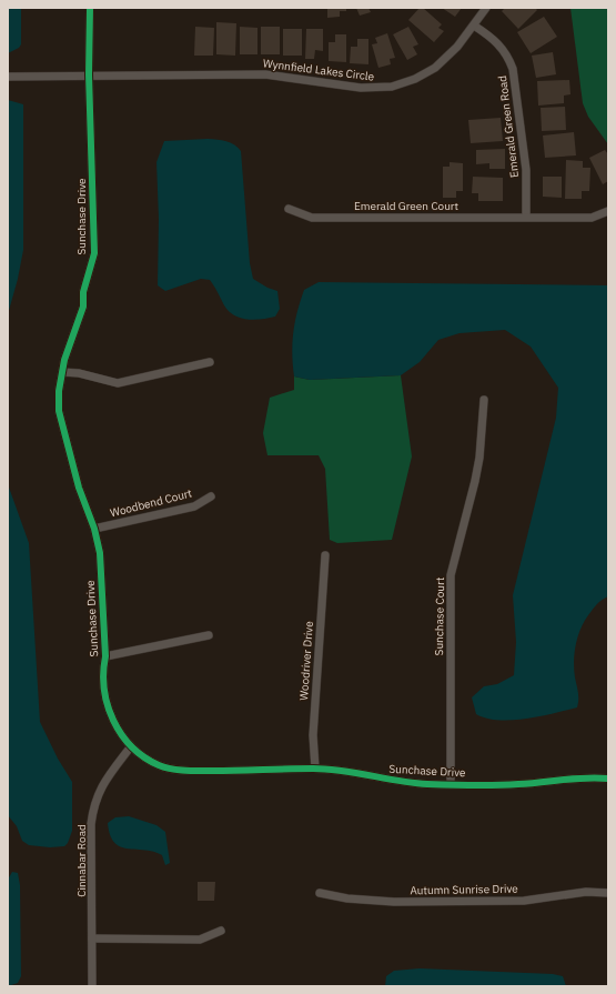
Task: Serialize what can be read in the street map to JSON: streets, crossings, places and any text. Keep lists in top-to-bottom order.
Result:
{
  "streets": {
    "street": [
      "Wynnfield Lakes Circle",
      "Emerald Green Road",
      "Emerald Green Court",
      "Sunchase Drive",
      "Woodbend Court",
      "Sunchase Court",
      "Woodriver Drive",
      "Cinnabar Road",
      "Autumn Sunrise Drive"
    ]
  },
  "crossings": [
    ["Wynnfield Lakes Circle", "Emerald Green Road"],
    ["Wynnfield Lakes Circle", "Sunchase Drive"],
    ["Emerald Green Road", "Emerald Green Court"],
    ["Sunchase Drive", "Woodbend Court"],
    ["Sunchase Drive", "Sunchase Court"],
    ["Sunchase Drive", "Woodriver Drive"],
    ["Sunchase Drive", "Cinnabar Road"]
  ]
}
